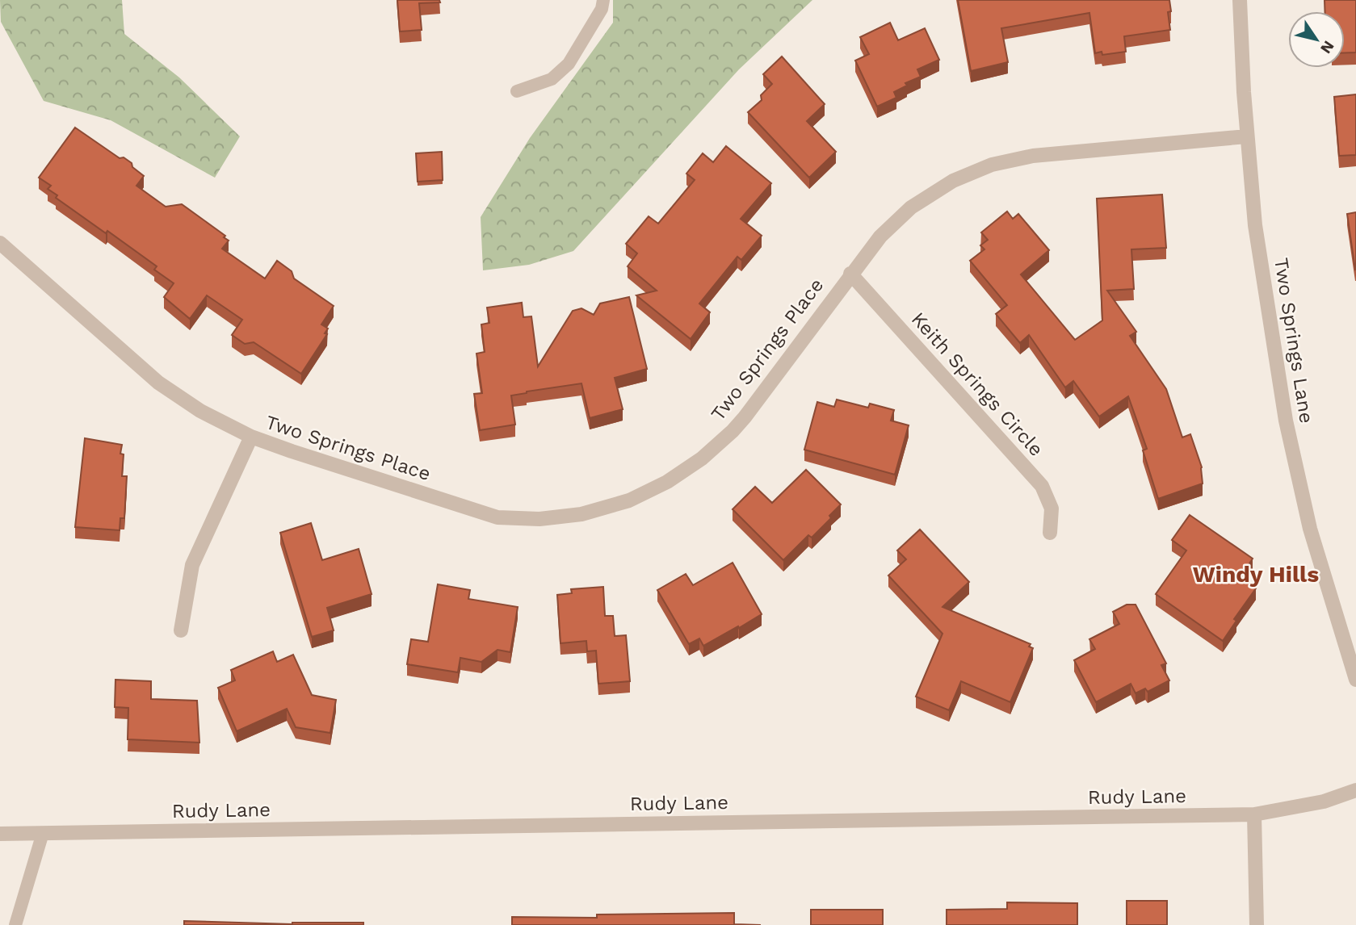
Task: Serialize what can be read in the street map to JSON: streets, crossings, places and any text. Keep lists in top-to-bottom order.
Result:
{
  "streets": {
    "street": [
      "Two Springs Lane",
      "Two Springs Place",
      "Keith Springs Circle",
      "Rudy Lane"
    ]
  },
  "crossings": [
    ["Two Springs Lane", "Two Springs Place"],
    ["Two Springs Place", "Keith Springs Circle"]
  ],
  "districts": ["Windy Hills"],
  "north": "bottom right"
}
